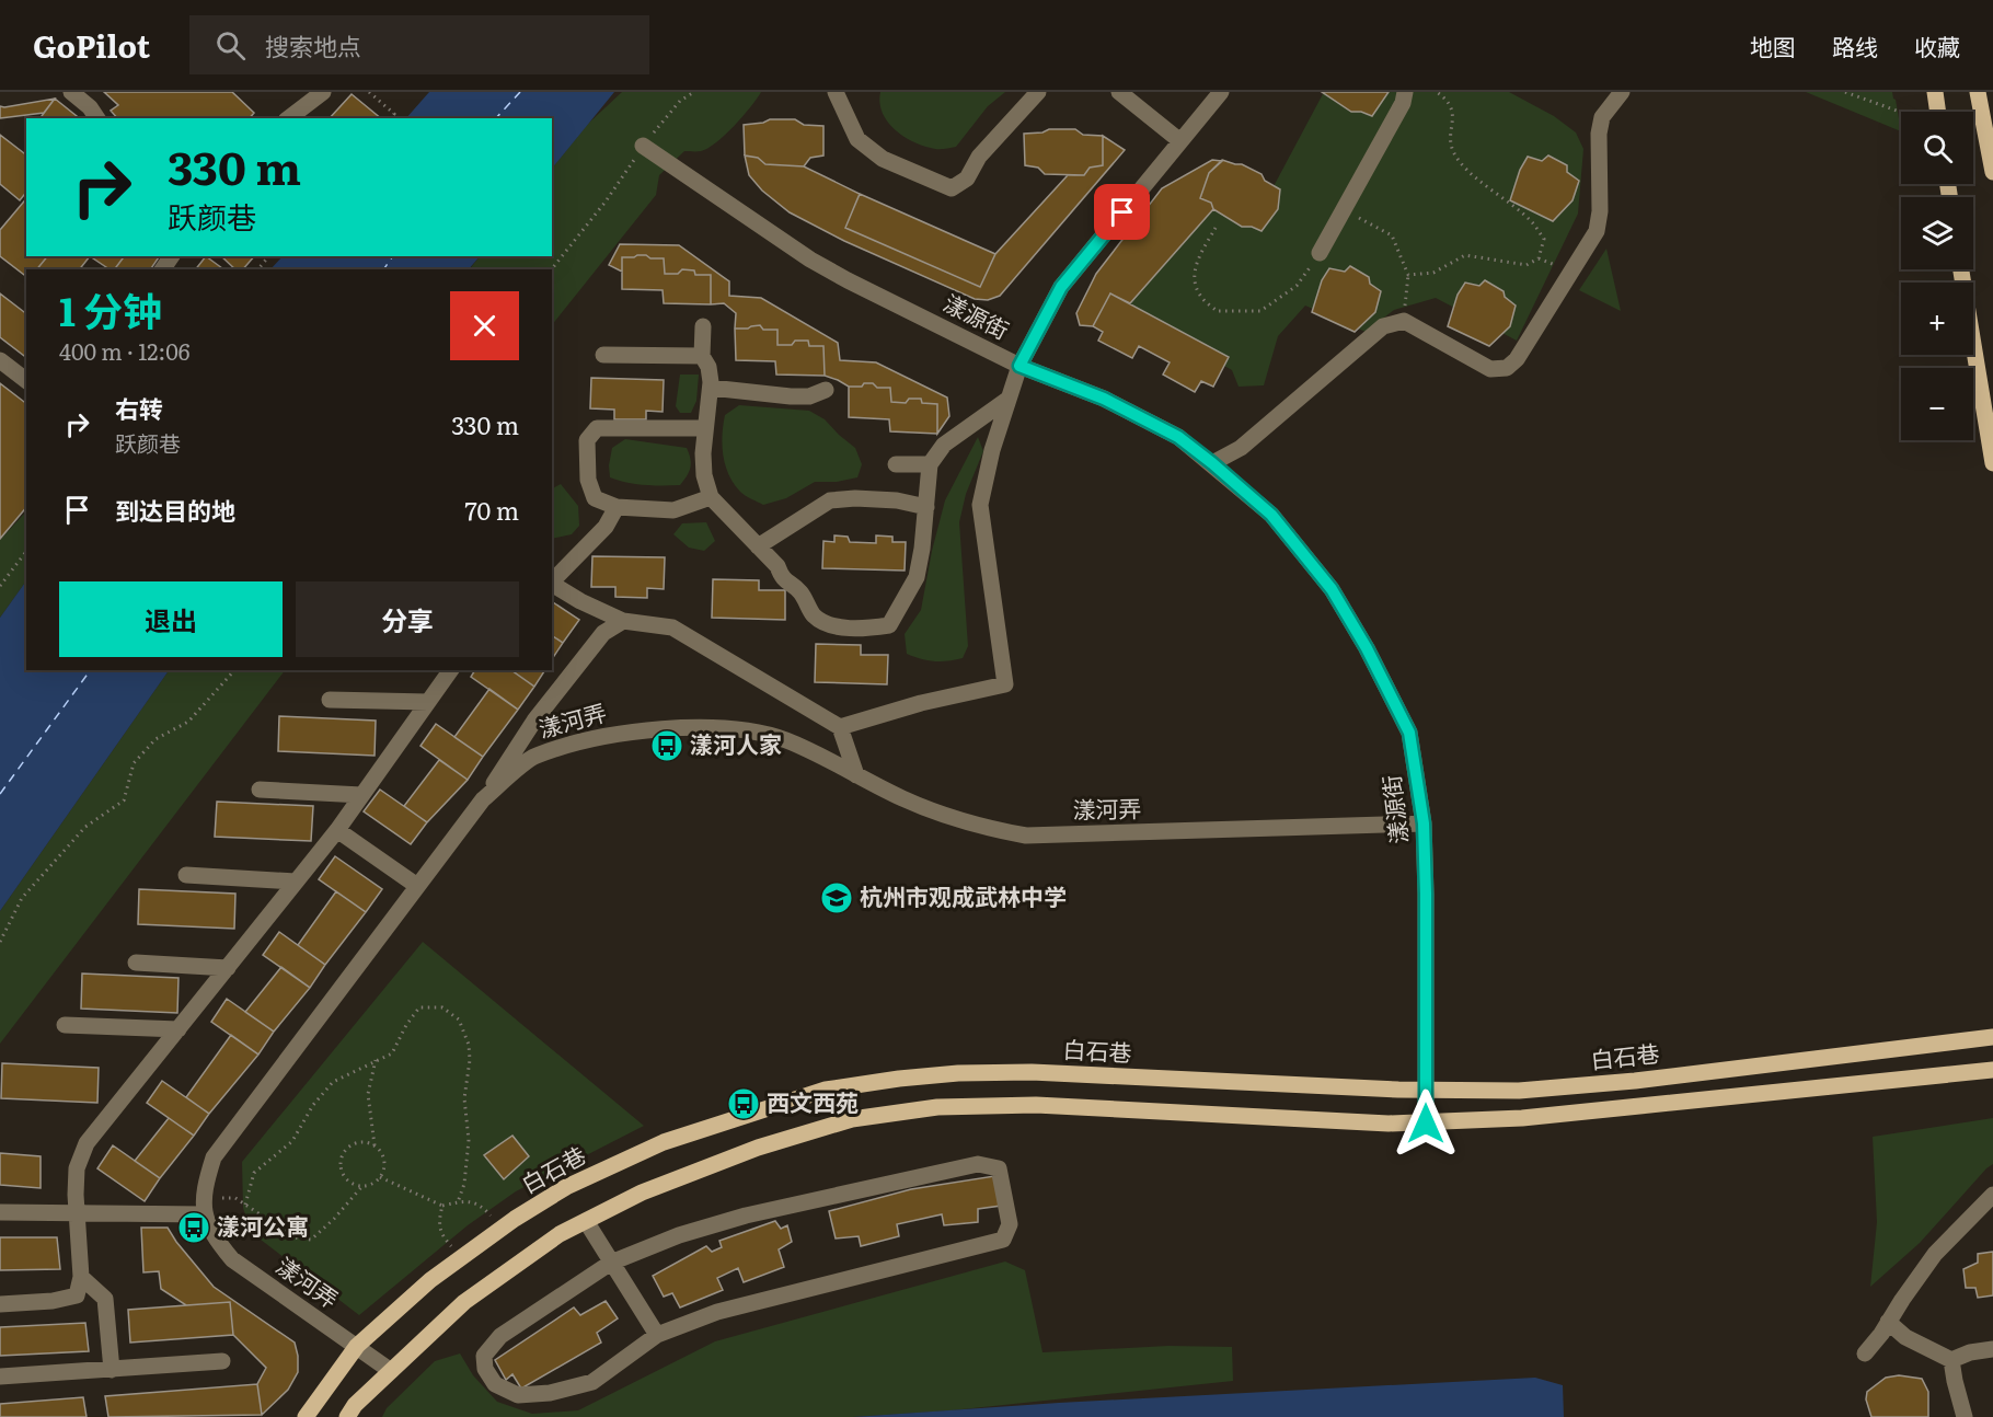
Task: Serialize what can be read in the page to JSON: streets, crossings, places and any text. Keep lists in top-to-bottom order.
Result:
{
  "streets": {
    "main road": ["白石巷"],
    "street": ["漾源街", "漾河弄"]
  },
  "crossings": [
    ["漾源街", "漾河弄"],
    ["漾源街", "白石巷"],
    ["漾河弄", "白石巷"]
  ],
  "places": {
    "bus stop": ["漾河人家", "西文西苑", "漾河公寓"],
    "school or university": ["杭州市观成武林中学"]
  },
  "page": {
    "header": "GoPilot",
    "search": "搜索地点",
    "nav": ["地图", "路线", "收藏"],
    "map_buttons": ["+", "−"],
    "turn": ["330 m", "跃颜巷"],
    "heading": ["1 分钟", "400 m · 12:06"],
    "list": [
      {
        "name": "右转",
        "note": "跃颜巷",
        "value": "330 m"
      },
      {
        "name": "到达目的地",
        "value": "70 m"
      }
    ],
    "buttons": ["退出", "分享"]
  }
}
